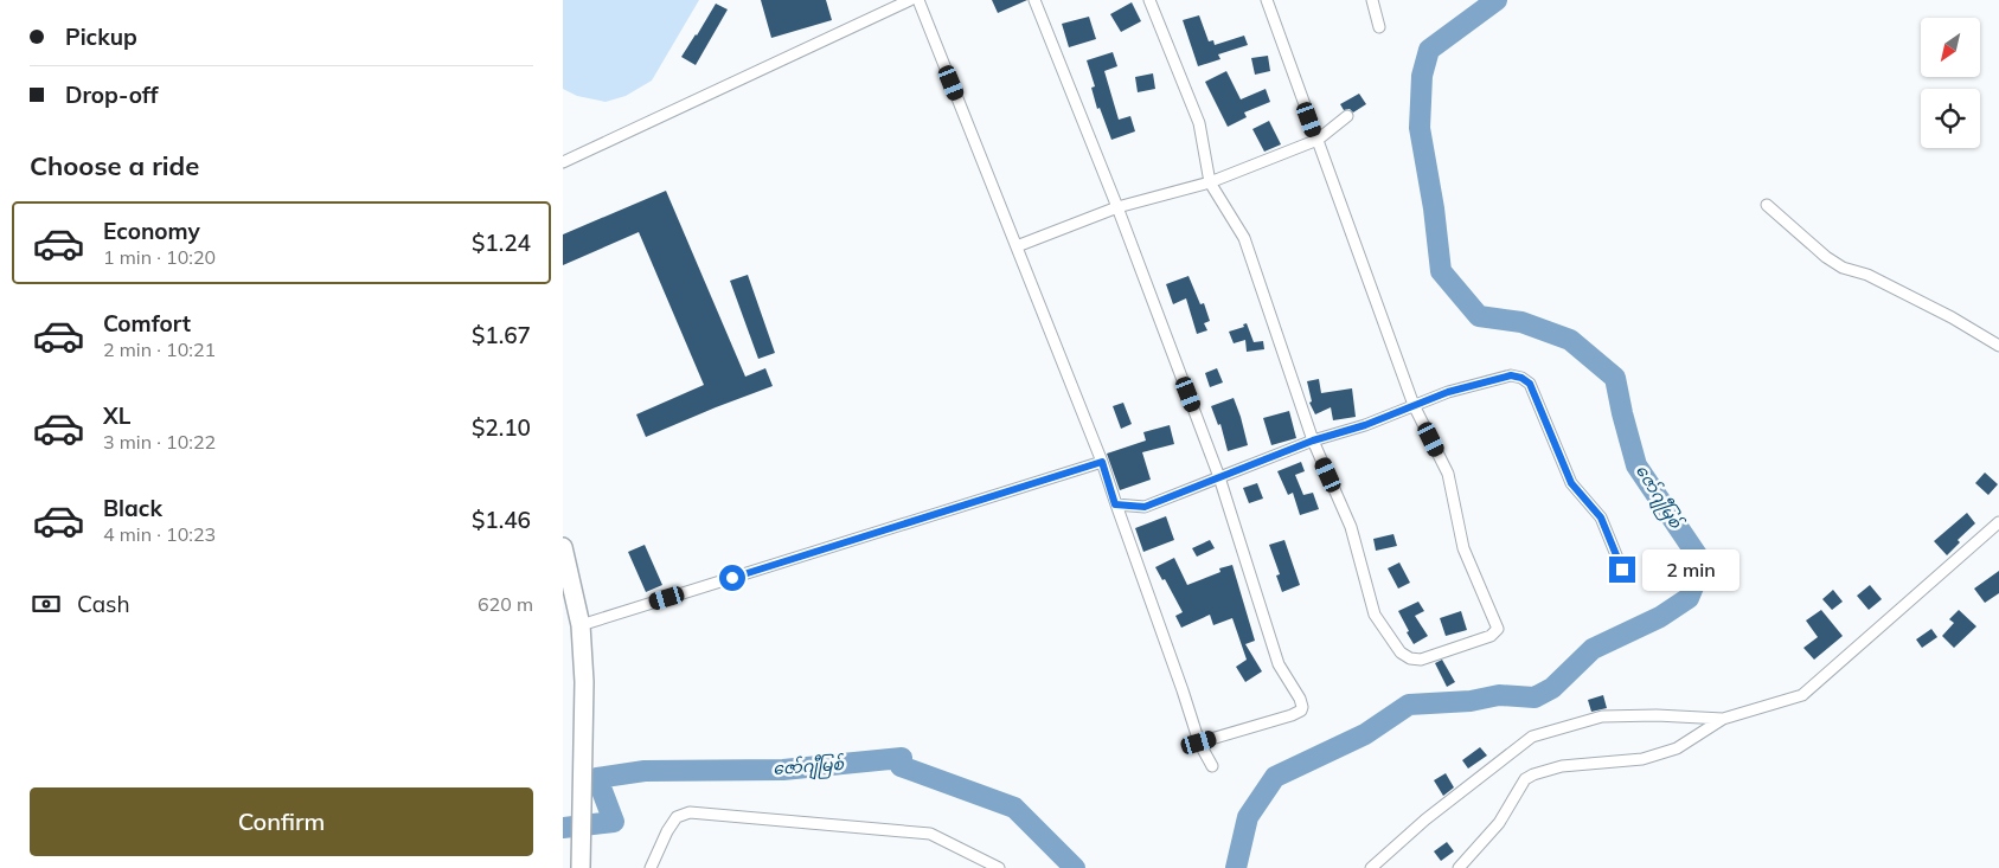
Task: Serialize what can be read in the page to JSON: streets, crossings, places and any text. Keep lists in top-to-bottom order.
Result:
{
  "water": ["ဇော်ဂျီမြစ်"],
  "north": "bottom left",
  "page": {
    "banner": ["Pickup", "Drop-off"],
    "heading": "Choose a ride",
    "list": [
      {
        "name": "Economy",
        "note": "1 min · 10:20",
        "value": "$1.24"
      },
      {
        "name": "Comfort",
        "note": "2 min · 10:21",
        "value": "$1.67"
      },
      {
        "name": "XL",
        "note": "3 min · 10:22",
        "value": "$2.10"
      },
      {
        "name": "Black",
        "note": "4 min · 10:23",
        "value": "$1.46"
      }
    ],
    "bubble": "2 min",
    "pay": ["Cash", "620 m"],
    "buttons": "Confirm"
  }
}
